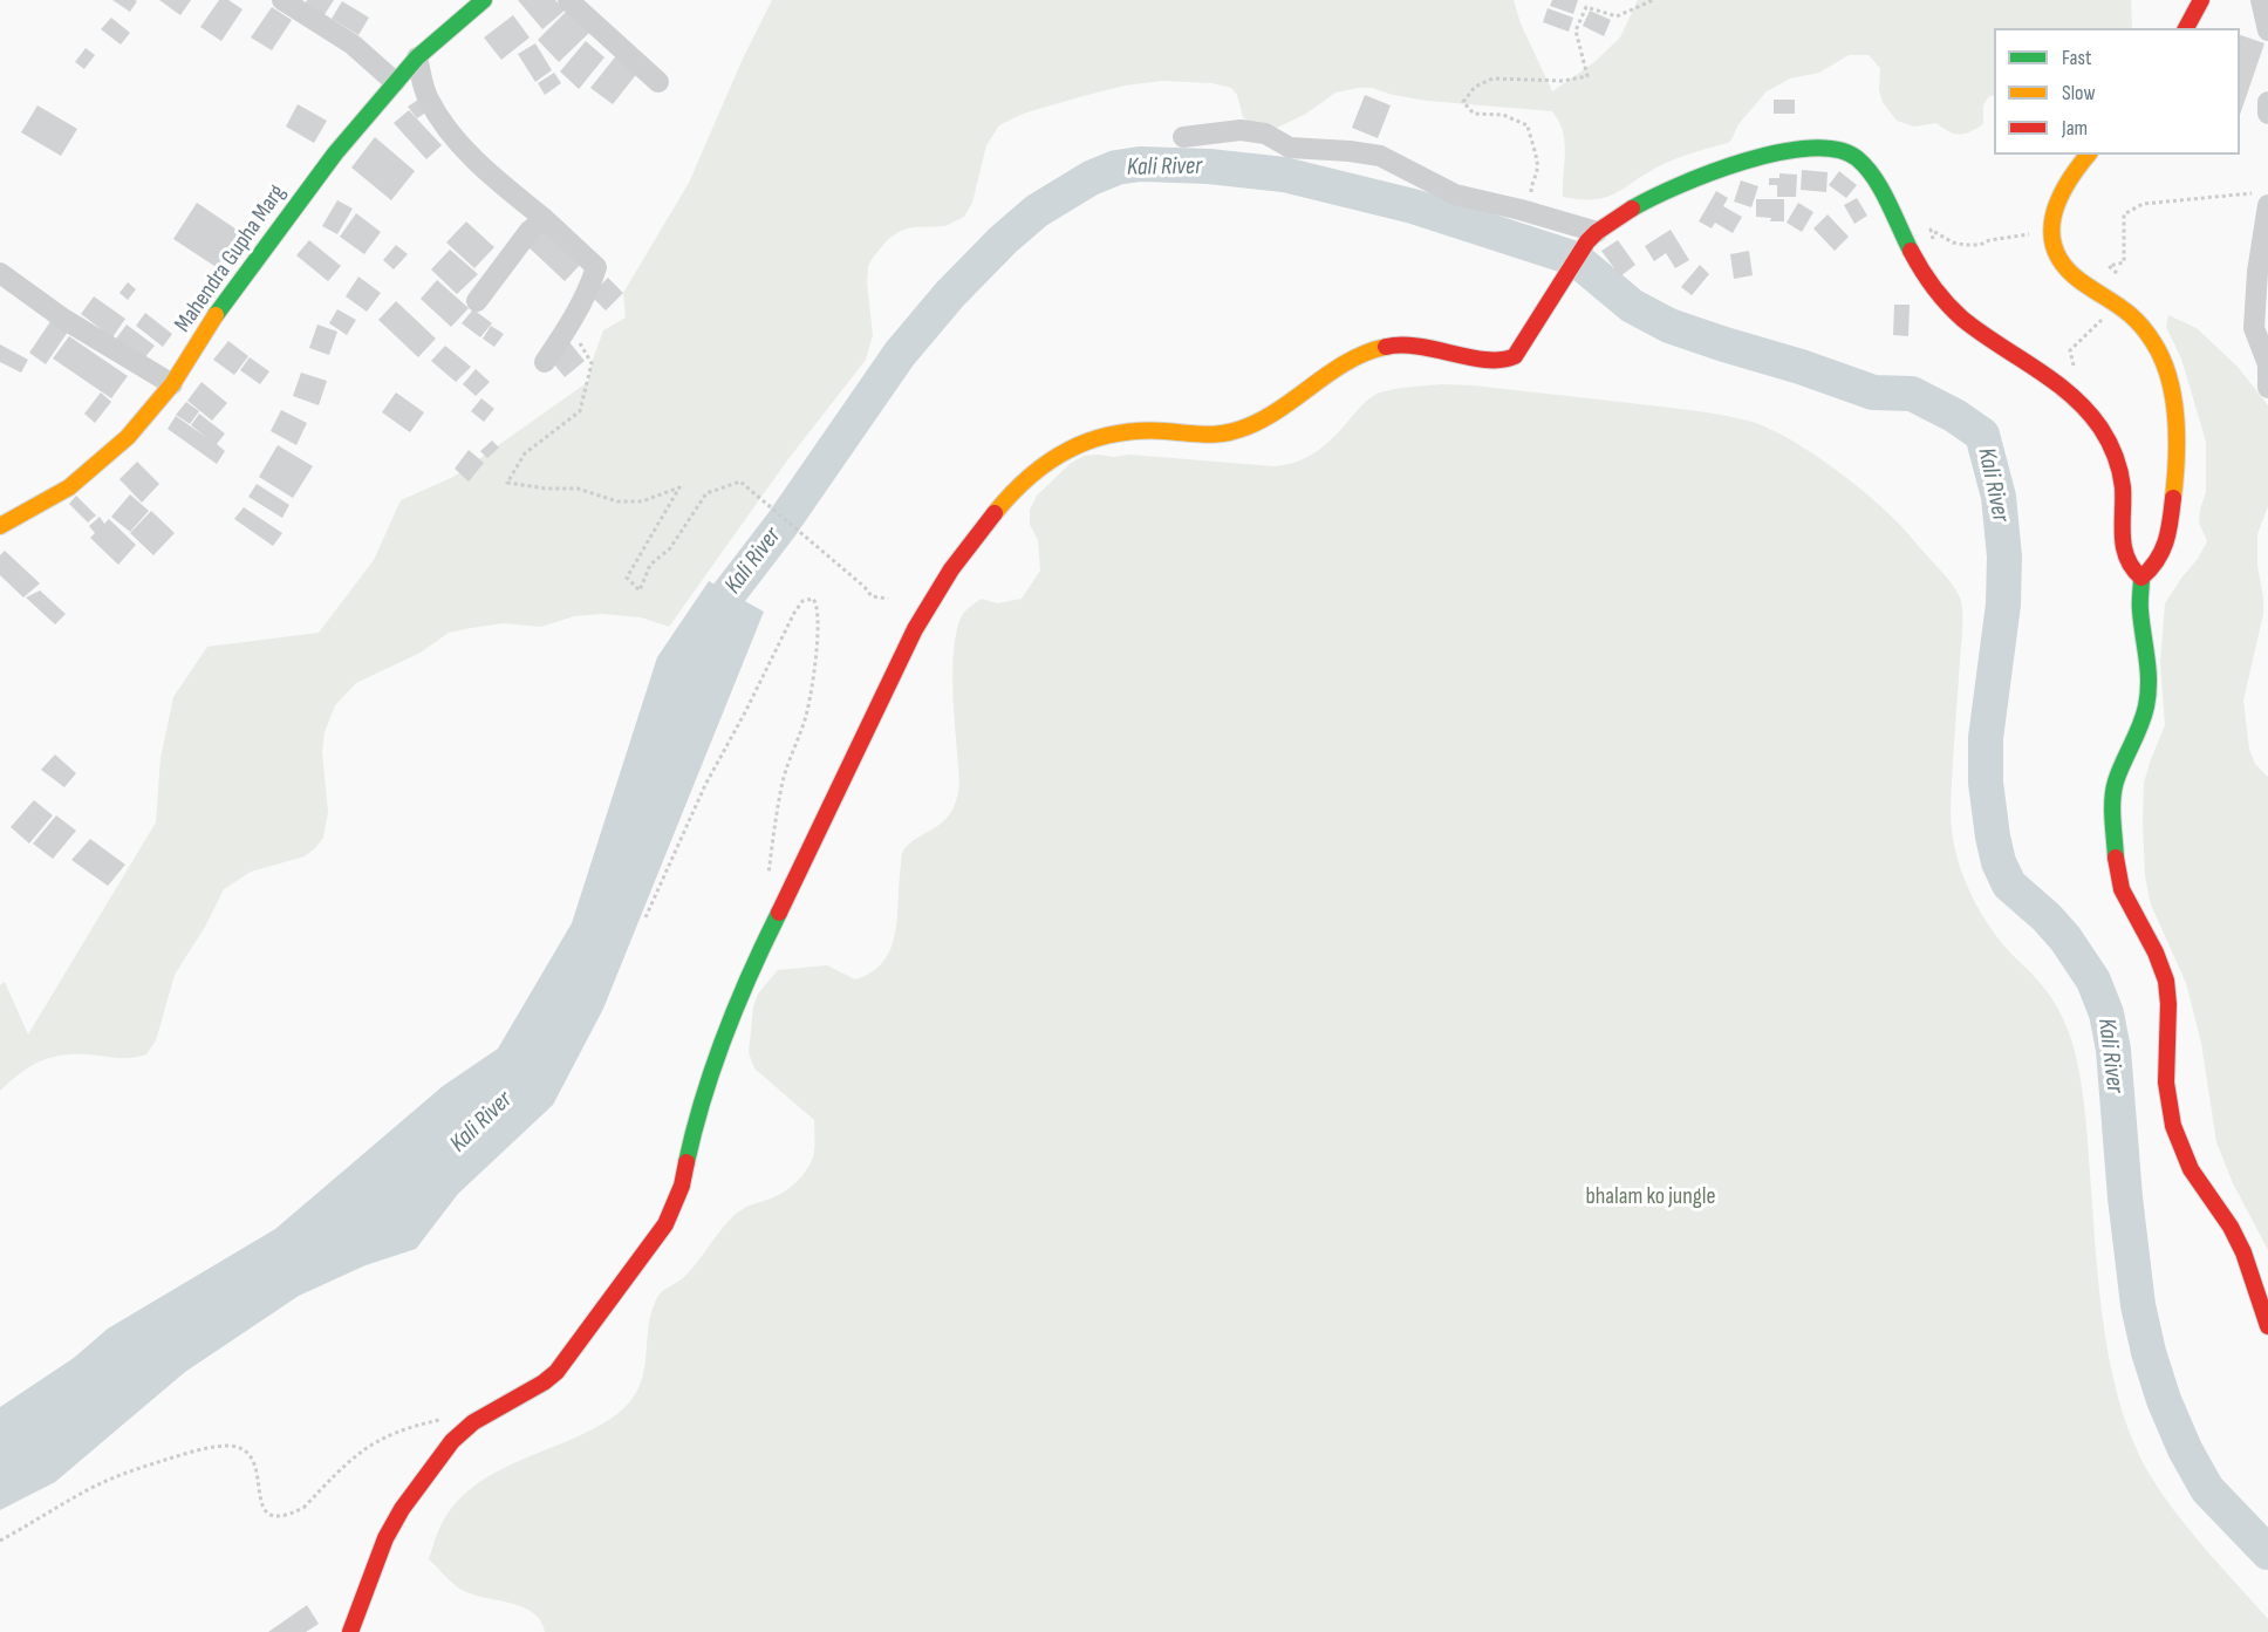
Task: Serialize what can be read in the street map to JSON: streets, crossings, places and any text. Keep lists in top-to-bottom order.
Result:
{
  "streets": {
    "main road": ["Mahendra Gupha Marg"]
  },
  "water": ["Kali River"],
  "parks": ["bhalam ko jungle"],
  "legend": ["Fast", "Slow", "Jam"]
}
